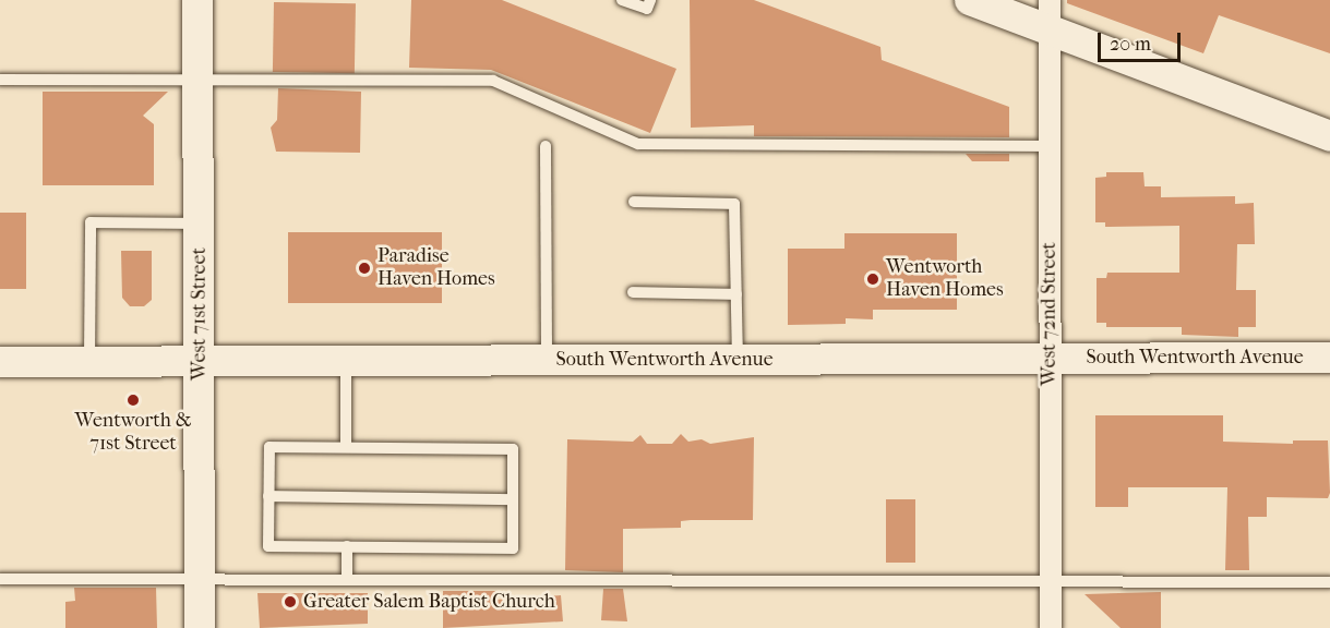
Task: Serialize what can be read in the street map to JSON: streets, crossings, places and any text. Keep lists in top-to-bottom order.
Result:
{
  "streets": {
    "street": ["West 71st Street", "West 72nd Street", "South Wentworth Avenue"]
  },
  "crossings": [
    ["West 71st Street", "South Wentworth Avenue"],
    ["West 72nd Street", "South Wentworth Avenue"]
  ],
  "places": [
    "Paradise Haven Homes",
    "Wentworth Haven Homes",
    "Wentworth & 71st Street",
    "Greater Salem Baptist Church"
  ],
  "scale_bar": "20 m"
}
